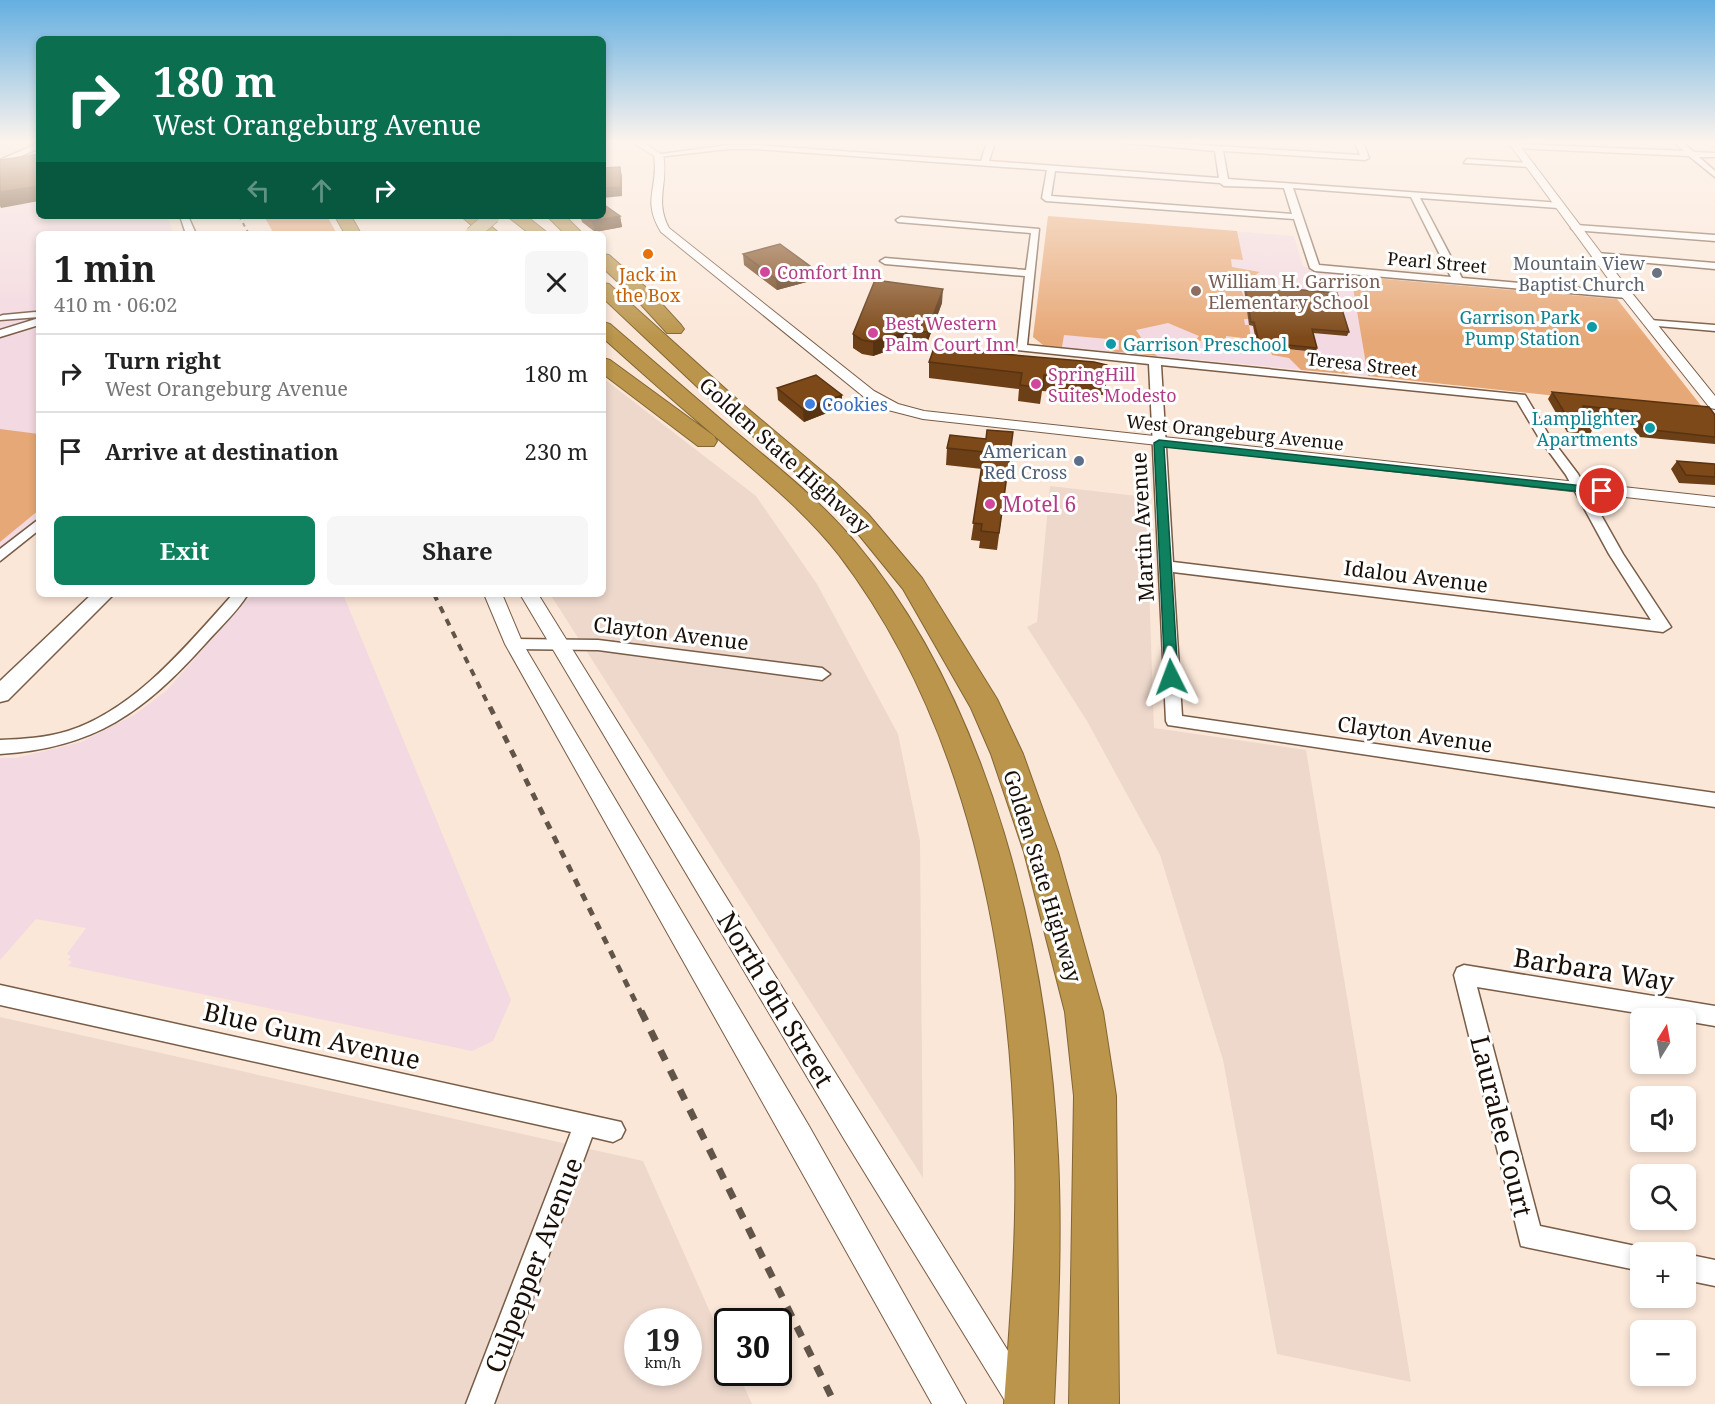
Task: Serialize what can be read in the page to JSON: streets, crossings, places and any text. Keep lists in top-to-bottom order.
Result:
{
  "streets": {
    "highway": ["Golden State Highway"],
    "street": [
      "Pearl Street",
      "Teresa Street",
      "West Orangeburg Avenue",
      "Martin Avenue",
      "Idalou Avenue",
      "Clayton Avenue",
      "Barbara Way",
      "North 9th Street",
      "Blue Gum Avenue",
      "Lauralee Court",
      "Culpepper Avenue"
    ]
  },
  "crossings": [
    ["Teresa Street", "West Orangeburg Avenue"],
    ["Teresa Street", "Martin Avenue"],
    ["Teresa Street", "Idalou Avenue"],
    ["West Orangeburg Avenue", "Martin Avenue"],
    ["West Orangeburg Avenue", "Idalou Avenue"],
    ["Golden State Highway", "North 9th Street"],
    ["Martin Avenue", "Idalou Avenue"],
    ["Martin Avenue", "Clayton Avenue"],
    ["Clayton Avenue", "North 9th Street"],
    ["Barbara Way", "Lauralee Court"],
    ["Blue Gum Avenue", "Culpepper Avenue"]
  ],
  "places": [
    "Jack in the Box",
    "Comfort Inn",
    "Mountain View Baptist Church",
    "William H. Garrison Elementary School",
    "Garrison Park Pump Station",
    "Best Western Palm Court Inn",
    "Garrison Preschool",
    "SpringHill Suites Modesto",
    "Cookies",
    "Lamplighter Apartments",
    "American Red Cross",
    "Motel 6"
  ],
  "north": "top",
  "page": {
    "turn": ["180 m", "West Orangeburg Avenue"],
    "heading": ["1 min", "410 m · 06:02"],
    "list": [
      {
        "name": "Turn right",
        "note": "West Orangeburg Avenue",
        "value": "180 m"
      },
      {
        "name": "Arrive at destination",
        "value": "230 m"
      }
    ],
    "buttons": ["Exit", "Share"],
    "map_buttons": ["+", "−"],
    "speed": "19 km/h",
    "limit": "30"
  }
}
